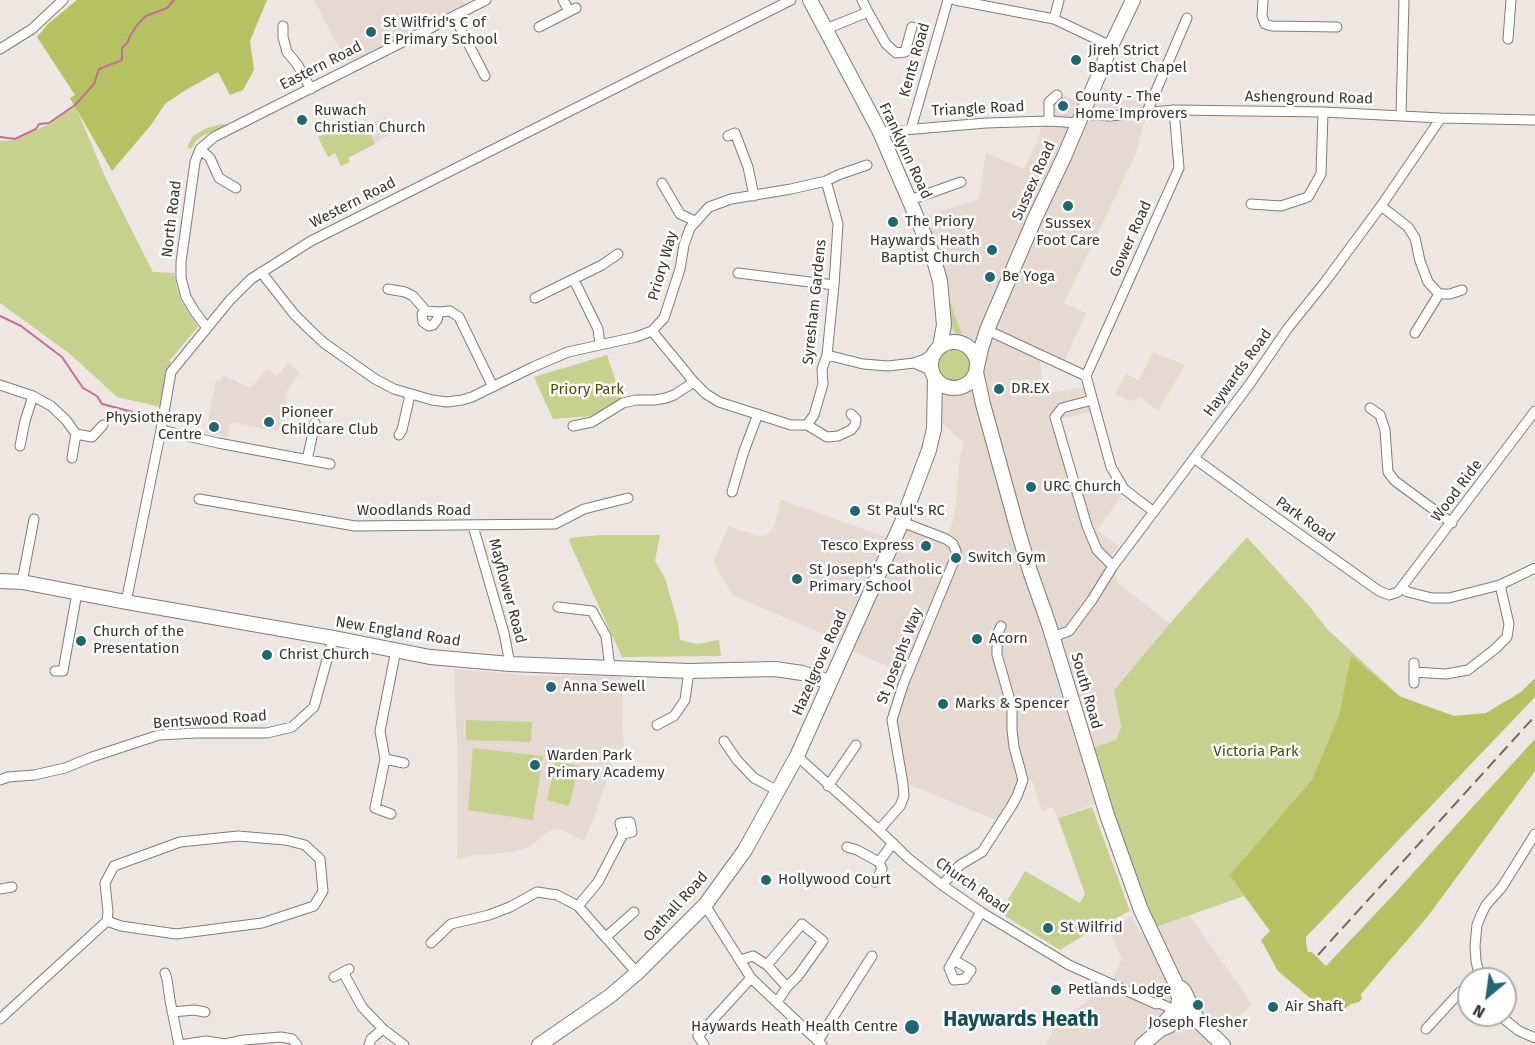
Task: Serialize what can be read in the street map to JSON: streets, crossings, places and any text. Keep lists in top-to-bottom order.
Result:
{
  "streets": {
    "main road": [
      "Franklynn Road",
      "Sussex Road",
      "New England Road",
      "Hazelgrove Road",
      "South Road",
      "Oathall Road"
    ],
    "street": [
      "Kents Road",
      "Eastern Road",
      "Ashenground Road",
      "Triangle Road",
      "Western Road",
      "North Road",
      "Gower Road",
      "Priory Way",
      "Syresham Gardens",
      "Haywards Road",
      "Wood Ride",
      "Woodlands Road",
      "Park Road",
      "Mayflower Road",
      "St Josephs Way",
      "Bentswood Road",
      "Church Road"
    ]
  },
  "crossings": [
    ["Kents Road", "Triangle Road"],
    ["Eastern Road", "North Road"],
    ["Ashenground Road", "Triangle Road"],
    ["Ashenground Road", "Sussex Road"],
    ["Ashenground Road", "Gower Road"],
    ["Ashenground Road", "Haywards Road"],
    ["Triangle Road", "Franklynn Road"],
    ["Triangle Road", "Sussex Road"],
    ["Franklynn Road", "Sussex Road"],
    ["Franklynn Road", "Hazelgrove Road"],
    ["Franklynn Road", "South Road"],
    ["Sussex Road", "Hazelgrove Road"],
    ["Sussex Road", "South Road"],
    ["Western Road", "North Road"],
    ["Western Road", "New England Road"],
    ["Priory Way", "Syresham Gardens"],
    ["Haywards Road", "Park Road"],
    ["Haywards Road", "South Road"],
    ["Wood Ride", "Park Road"],
    ["Woodlands Road", "Mayflower Road"],
    ["Mayflower Road", "New England Road"],
    ["New England Road", "Hazelgrove Road"],
    ["New England Road", "Bentswood Road"],
    ["St Josephs Way", "Hazelgrove Road"],
    ["St Josephs Way", "Church Road"],
    ["Hazelgrove Road", "South Road"],
    ["Hazelgrove Road", "Church Road"],
    ["Hazelgrove Road", "Oathall Road"],
    ["Church Road", "Oathall Road"]
  ],
  "districts": ["Haywards Heath"],
  "parks": ["Priory Park", "Victoria Park"],
  "places": [
    "St Wilfrid's C of E Primary School",
    "Jireh Strict Baptist Chapel",
    "County - The Home Improvers",
    "Ruwach Christian Church",
    "Sussex Foot Care",
    "The Priory",
    "Haywards Heath Baptist Church",
    "Be Yoga",
    "DR.EX",
    "Pioneer Childcare Club",
    "Physiotherapy Centre",
    "URC Church",
    "St Paul's RC",
    "Tesco Express",
    "Switch Gym",
    "St Joseph's Catholic Primary School",
    "Acorn",
    "Church of the Presentation",
    "Christ Church",
    "Anna Sewell",
    "Marks & Spencer",
    "Warden Park Primary Academy",
    "Hollywood Court",
    "St Wilfrid",
    "Petlands Lodge",
    "Joseph Flesher",
    "Air Shaft",
    "Haywards Heath Health Centre"
  ],
  "north": "bottom left"
}
